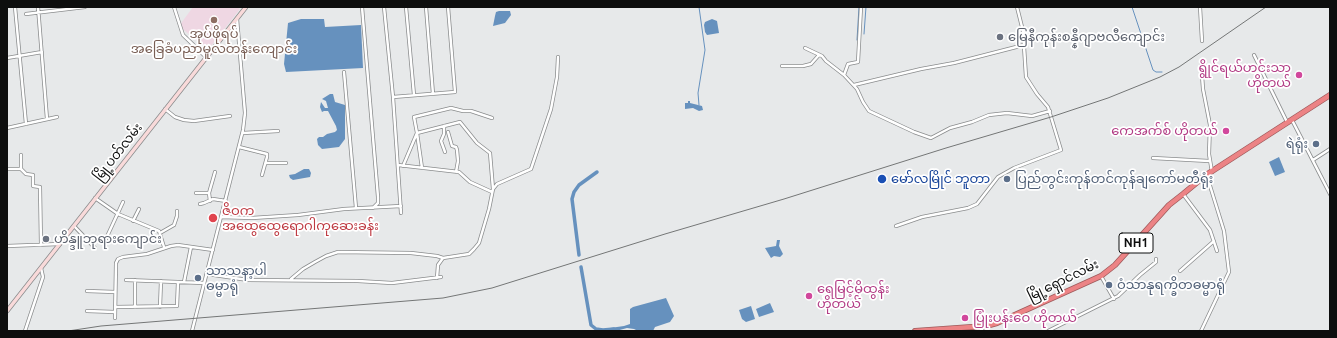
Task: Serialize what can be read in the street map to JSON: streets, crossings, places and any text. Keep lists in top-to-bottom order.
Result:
{
  "streets": {
    "highway": ["NH1", "မြို့ရှောင်လမ်း"],
    "main road": ["မြို့ပတ်လမ်း"]
  },
  "places": [
    "အုပ်ဖိုရပ် အခြေခံပညာမူလတန်းကျောင်း",
    "မြေနီကုန်းစန္နီဂျာဗလီကျောင်း",
    "ရွိုင်ရယ်ဟင်းသာ ဟိုတယ်",
    "ကေအက်စ် ဟိုတယ်",
    "ရဲရုံး",
    "မော်လမြိုင် ဘူတာ",
    "ပြည်တွင်းကုန်တင်ကုန်ချကော်မတီရုံး",
    "ဇိဝက အထွေထွေရောဂါကုဆေးခန်း",
    "ဟိန္ဒူဘုရားကျောင်း",
    "သာသနာ့ပါ ဓမ္မာရုံ",
    "ဝံသာနုရက္ခိတဓမ္မာရုံ",
    "ရွှေမြင့်မိုထွန်း ဟိုတယ်",
    "ပြုံးပန်းဝေ ဟိုတယ်"
  ]
}
